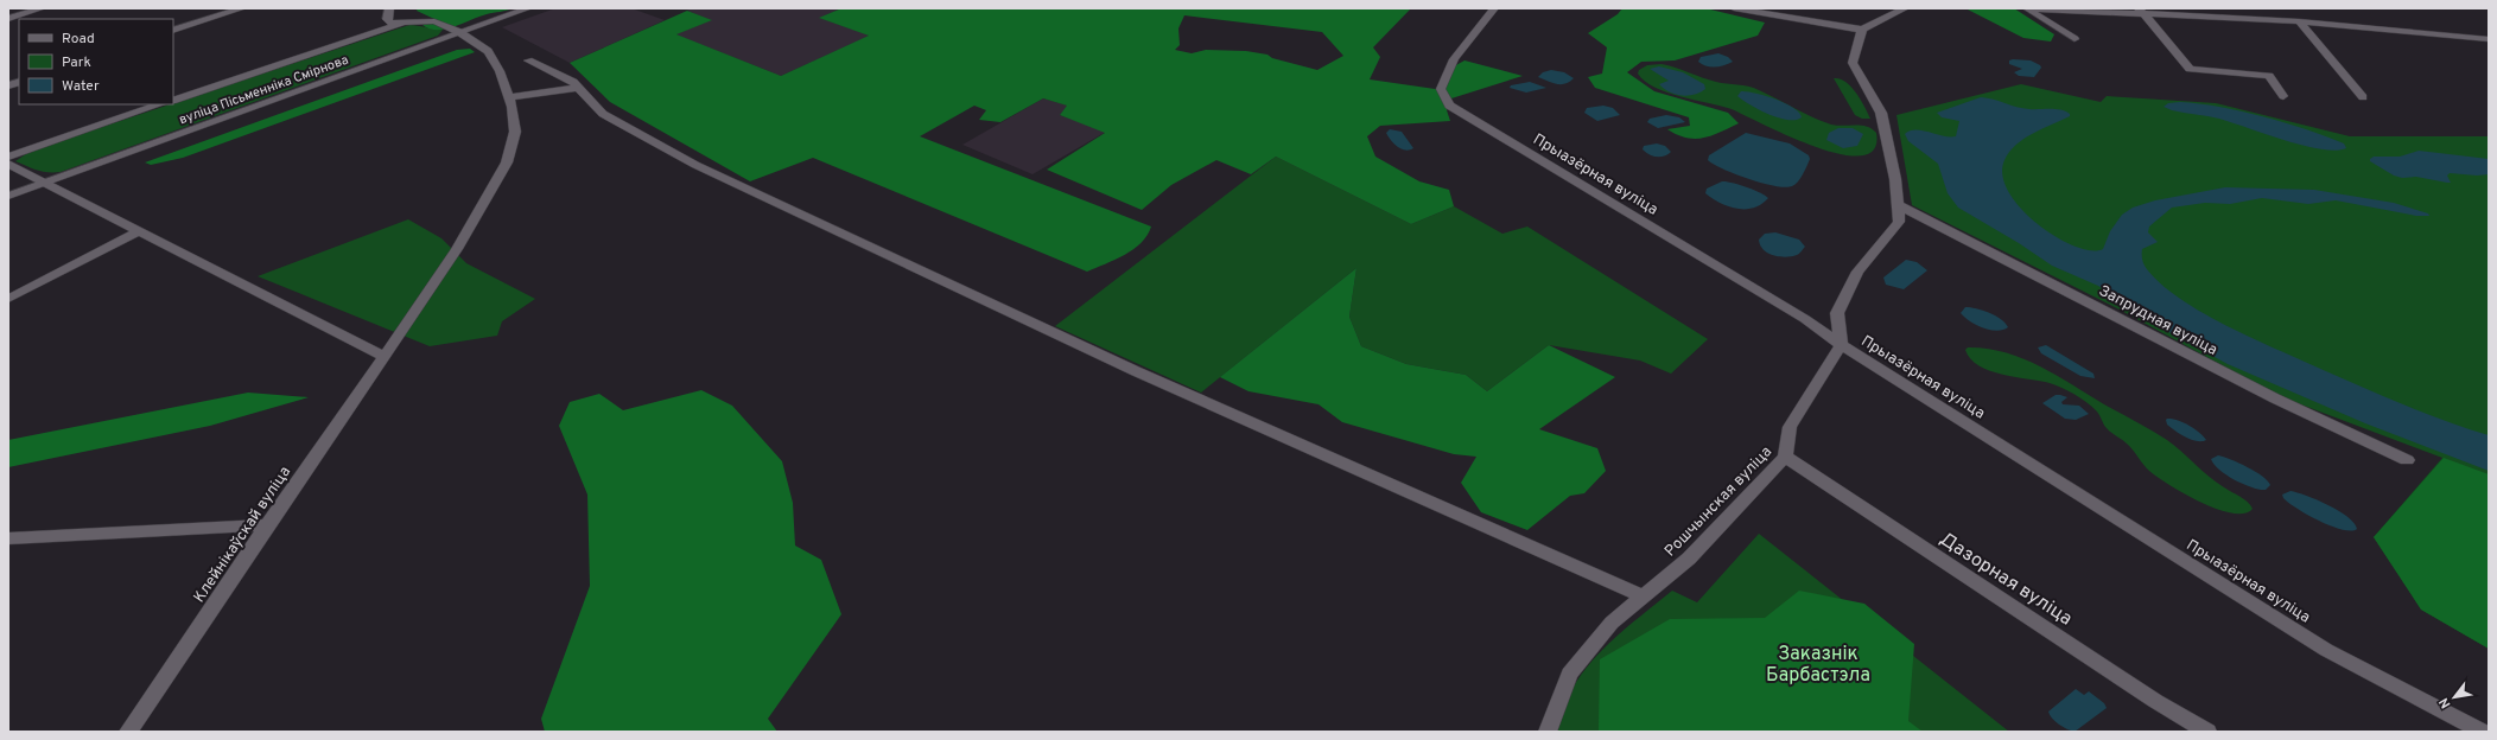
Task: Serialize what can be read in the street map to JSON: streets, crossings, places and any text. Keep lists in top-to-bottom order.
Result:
{
  "streets": {
    "street": [
      "вуліца Пісьменніка Смірнова",
      "Прыазёрная вуліца",
      "Запрудная вуліца",
      "Рошчынская вуліца",
      "Клейнікаўскай вуліца",
      "Дазорная вуліца"
    ]
  },
  "crossings": [
    ["вуліца Пісьменніка Смірнова", "Клейнікаўскай вуліца"],
    ["Прыазёрная вуліца", "Рошчынская вуліца"],
    ["Рошчынская вуліца", "Дазорная вуліца"]
  ],
  "parks": ["Заказнік Барбастэла"],
  "legend": ["Road", "Park", "Water"],
  "north": "bottom left"
}
